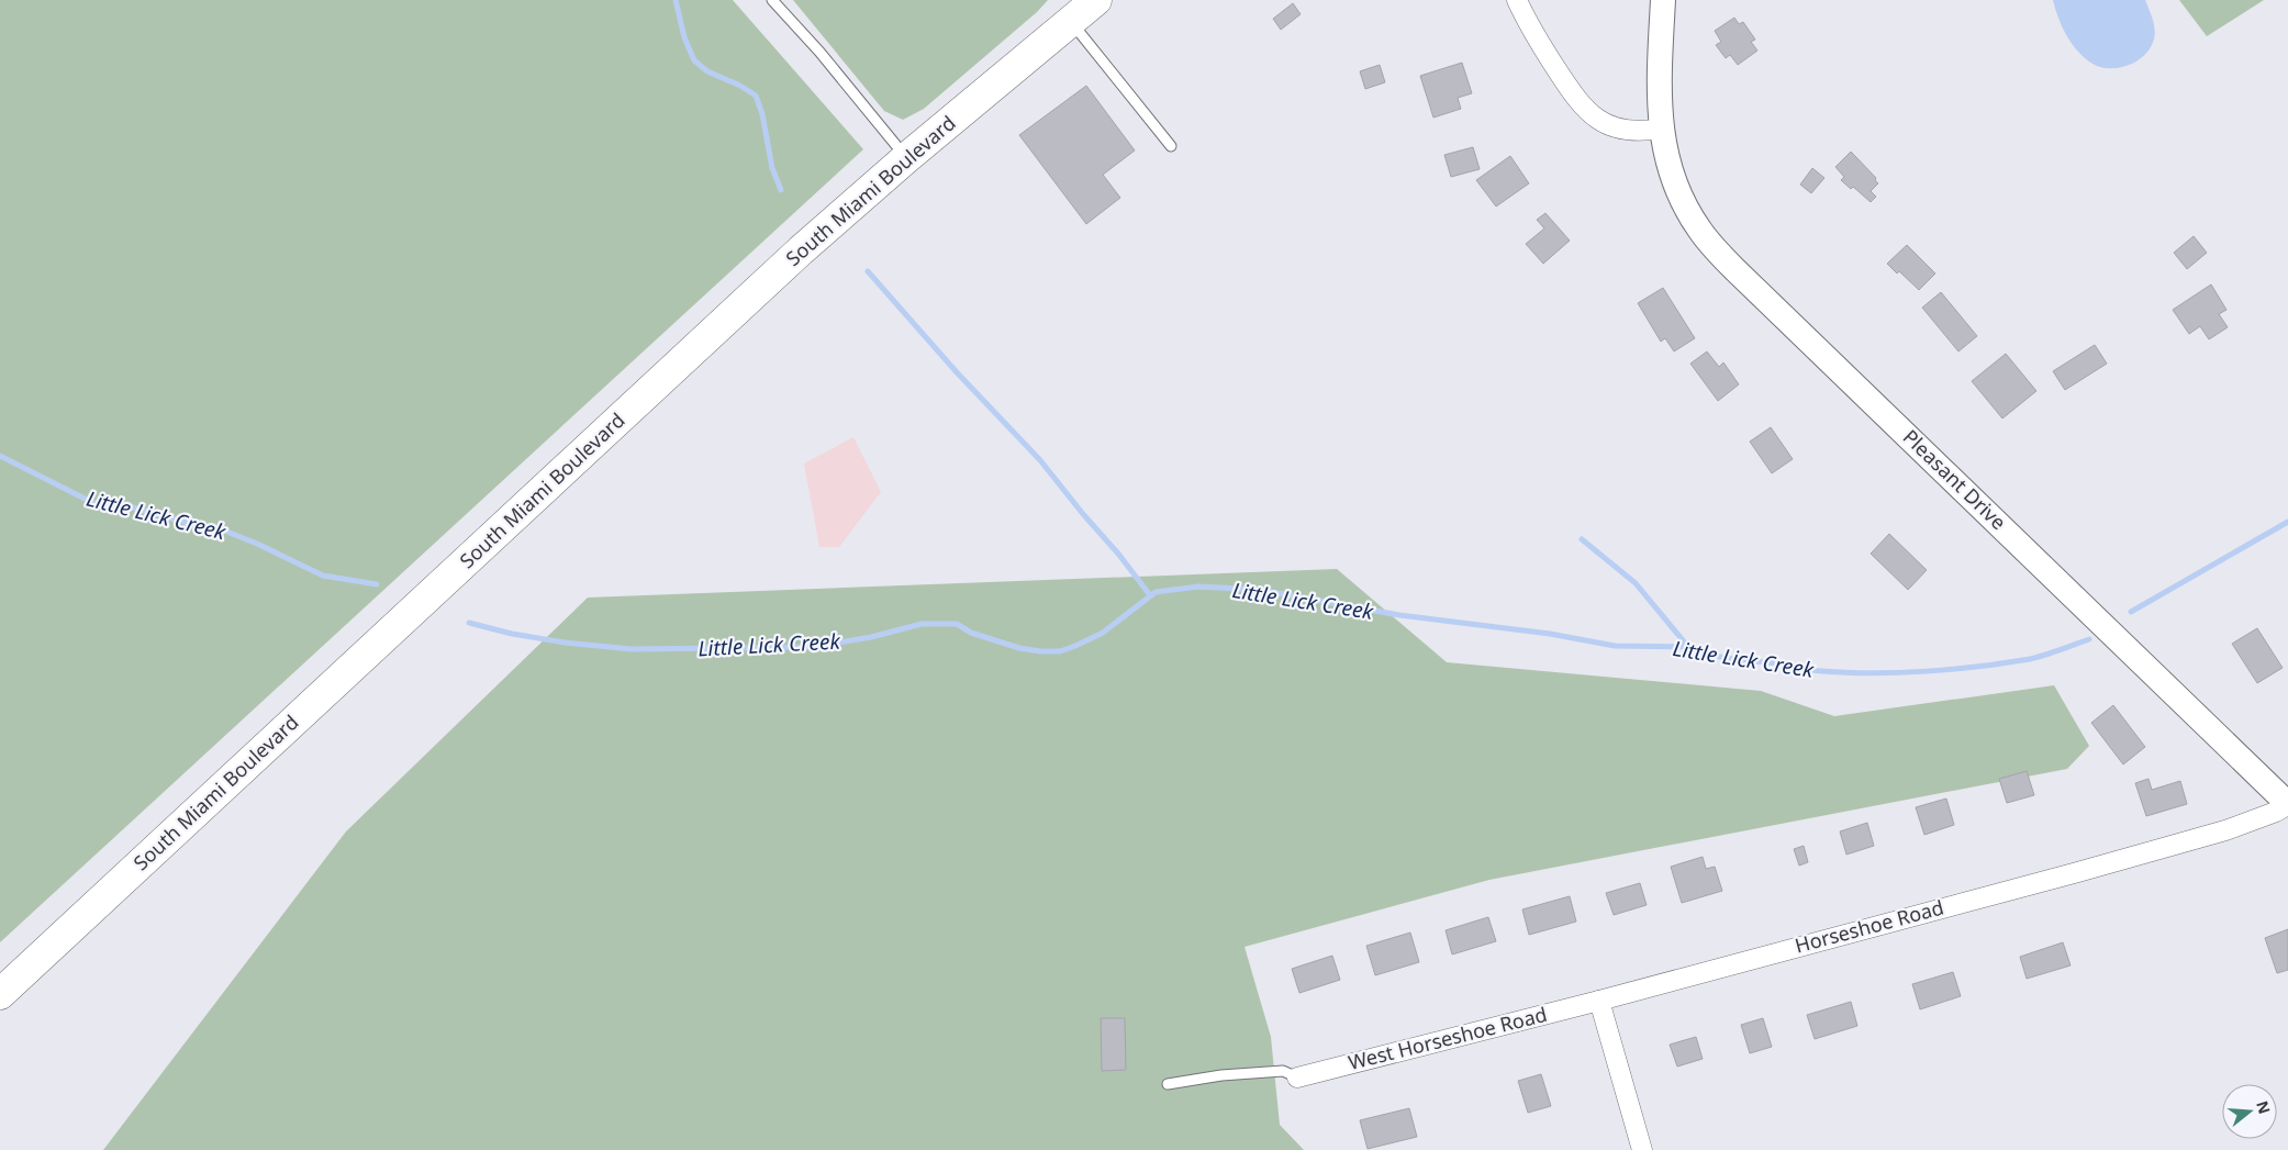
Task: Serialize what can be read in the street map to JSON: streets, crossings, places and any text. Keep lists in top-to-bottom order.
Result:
{
  "streets": {
    "highway": ["South Miami Boulevard"],
    "street": ["Pleasant Drive", "Horseshoe Road", "West Horseshoe Road"]
  },
  "crossings": [
    ["Pleasant Drive", "Horseshoe Road"],
    ["Horseshoe Road", "West Horseshoe Road"]
  ],
  "water": ["Little Lick Creek"],
  "north": "right"
}
